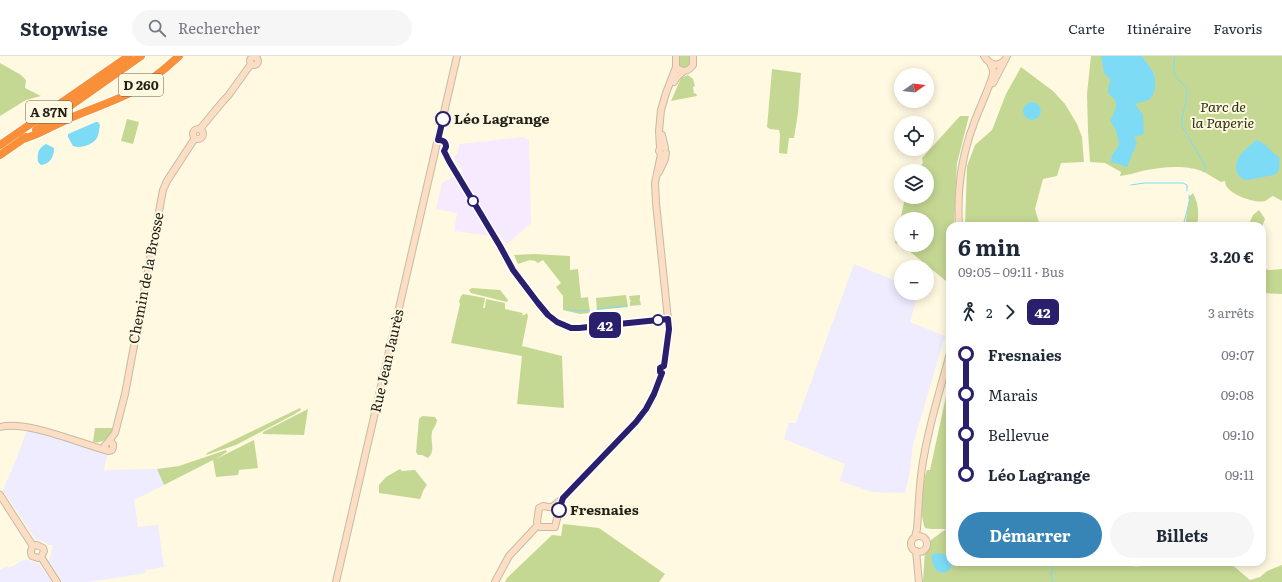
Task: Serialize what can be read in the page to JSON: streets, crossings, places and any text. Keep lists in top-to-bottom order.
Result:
{
  "streets": {
    "highway": ["D 260", "A 87N"],
    "street": ["Chemin de la Brosse", "Rue Jean Jaurès"]
  },
  "crossings": [
    ["D 260", "A 87N"]
  ],
  "parks": ["Parc de la Paperie"],
  "places": ["Léo Lagrange", "Fresnaies"],
  "lines": ["bus line 42"],
  "north": "right",
  "page": {
    "header": "Stopwise",
    "search": "Rechercher",
    "nav": ["Carte", "Itinéraire", "Favoris"],
    "on_map": "42",
    "map_buttons": ["+", "−"],
    "heading": ["6 min", "09:05 – 09:11 · Bus", "3.20 €"],
    "legs": ["2", "42", "3 arrêts"],
    "list": [
      {
        "name": "Fresnaies",
        "value": "09:07"
      },
      {
        "name": "Marais",
        "value": "09:08"
      },
      {
        "name": "Bellevue",
        "value": "09:10"
      },
      {
        "name": "Léo Lagrange",
        "value": "09:11"
      }
    ],
    "buttons": ["Démarrer", "Billets"]
  }
}
